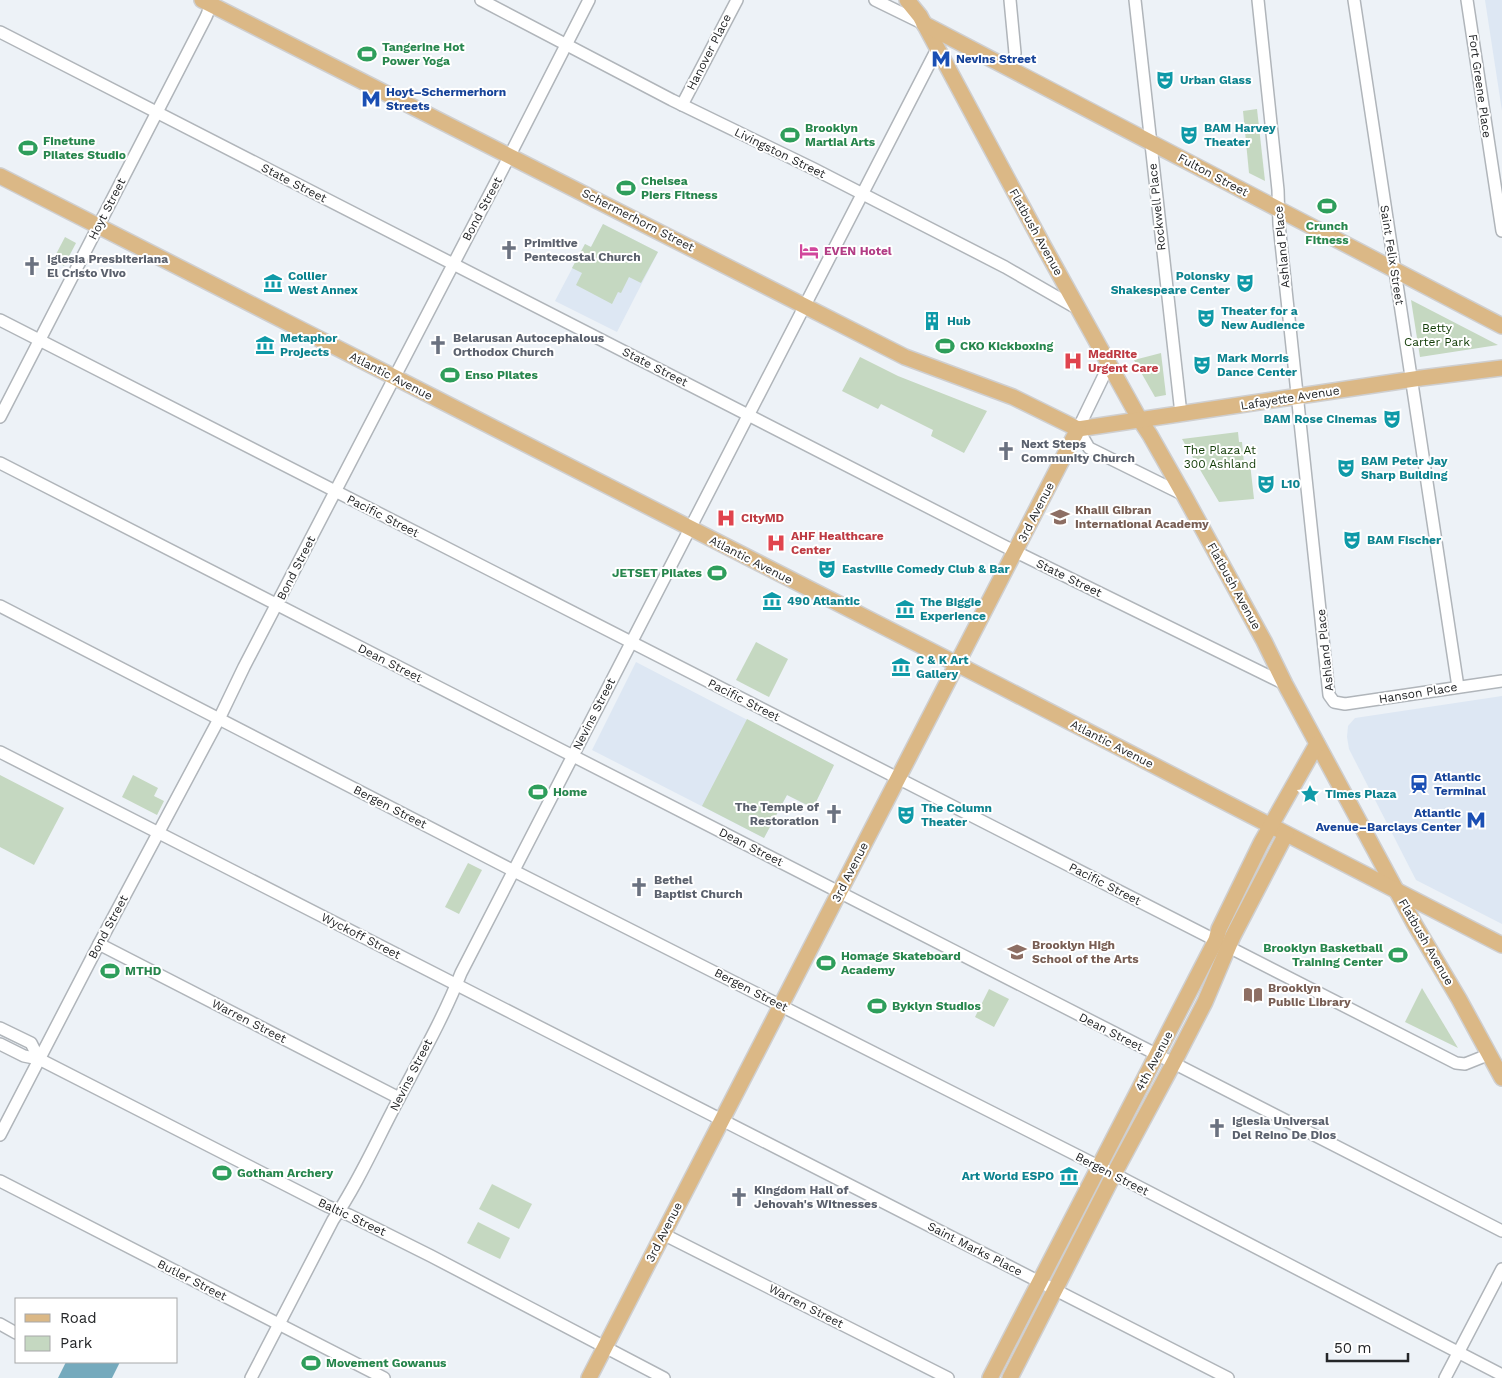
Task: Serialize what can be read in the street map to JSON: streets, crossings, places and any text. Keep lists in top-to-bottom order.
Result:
{
  "streets": {
    "main road": [
      "Fulton Street",
      "Schermerhorn Street",
      "Flatbush Avenue",
      "Atlantic Avenue",
      "Lafayette Avenue",
      "3rd Avenue",
      "4th Avenue"
    ],
    "street": [
      "Hanover Place",
      "Fort Greene Place",
      "Livingston Street",
      "State Street",
      "Rockwell Place",
      "Hoyt Street",
      "Bond Street",
      "Ashland Place",
      "Saint Felix Street",
      "Pacific Street",
      "Dean Street",
      "Hanson Place",
      "Nevins Street",
      "Bergen Street",
      "Wyckoff Street",
      "Warren Street",
      "Baltic Street",
      "Saint Marks Place",
      "Butler Street"
    ]
  },
  "crossings": [
    ["Hanover Place", "Livingston Street"],
    ["Livingston Street", "Bond Street"],
    ["Livingston Street", "Flatbush Avenue"],
    ["Livingston Street", "Nevins Street"],
    ["Fulton Street", "Rockwell Place"],
    ["Fulton Street", "Flatbush Avenue"],
    ["Fulton Street", "Ashland Place"],
    ["Fulton Street", "Saint Felix Street"],
    ["State Street", "Hoyt Street"],
    ["State Street", "Bond Street"],
    ["State Street", "Flatbush Avenue"],
    ["State Street", "3rd Avenue"],
    ["State Street", "Nevins Street"],
    ["Rockwell Place", "Lafayette Avenue"],
    ["Hoyt Street", "Schermerhorn Street"],
    ["Hoyt Street", "Atlantic Avenue"],
    ["Hoyt Street", "Pacific Street"],
    ["Bond Street", "Schermerhorn Street"],
    ["Bond Street", "Atlantic Avenue"],
    ["Bond Street", "Pacific Street"],
    ["Bond Street", "Dean Street"],
    ["Bond Street", "Bergen Street"],
    ["Bond Street", "Wyckoff Street"],
    ["Bond Street", "Warren Street"],
    ["Bond Street", "Baltic Street"],
    ["Schermerhorn Street", "Lafayette Avenue"],
    ["Schermerhorn Street", "3rd Avenue"],
    ["Schermerhorn Street", "Nevins Street"],
    ["Flatbush Avenue", "Atlantic Avenue"],
    ["Flatbush Avenue", "Lafayette Avenue"],
    ["Flatbush Avenue", "3rd Avenue"],
    ["Flatbush Avenue", "Pacific Street"],
    ["Flatbush Avenue", "Nevins Street"],
    ["Flatbush Avenue", "4th Avenue"],
    ["Ashland Place", "Lafayette Avenue"],
    ["Ashland Place", "Hanson Place"],
    ["Saint Felix Street", "Lafayette Avenue"],
    ["Saint Felix Street", "Hanson Place"],
    ["Atlantic Avenue", "3rd Avenue"],
    ["Atlantic Avenue", "Nevins Street"],
    ["Atlantic Avenue", "4th Avenue"],
    ["Lafayette Avenue", "3rd Avenue"],
    ["3rd Avenue", "Pacific Street"],
    ["3rd Avenue", "Dean Street"],
    ["3rd Avenue", "Bergen Street"],
    ["3rd Avenue", "Wyckoff Street"],
    ["3rd Avenue", "Warren Street"],
    ["3rd Avenue", "Baltic Street"],
    ["3rd Avenue", "Saint Marks Place"],
    ["Pacific Street", "Nevins Street"],
    ["Pacific Street", "4th Avenue"],
    ["Dean Street", "Nevins Street"],
    ["Dean Street", "4th Avenue"],
    ["Nevins Street", "Bergen Street"],
    ["Nevins Street", "Wyckoff Street"],
    ["Nevins Street", "Warren Street"],
    ["Nevins Street", "Baltic Street"],
    ["Nevins Street", "Butler Street"],
    ["Bergen Street", "4th Avenue"],
    ["Wyckoff Street", "Saint Marks Place"],
    ["4th Avenue", "Saint Marks Place"]
  ],
  "parks": ["Betty Carter Park", "The Plaza At 300 Ashland"],
  "places": {
    "sports": [
      "Tangerine Hot Power Yoga",
      "Brooklyn Martial Arts",
      "Finetune Pilates Studio",
      "Chelsea Piers Fitness",
      "Crunch Fitness",
      "CKO Kickboxing",
      "Enso Pilates",
      "JETSET Pilates",
      "Home",
      "Brooklyn Basketball Training Center",
      "Homage Skateboard Academy",
      "MTHD",
      "Byklyn Studios",
      "Gotham Archery",
      "Movement Gowanus"
    ],
    "metro station": ["Nevins Street", "Hoyt–Schermerhorn Streets", "Atlantic Avenue–Barclays Center"],
    "theatre": [
      "Urban Glass",
      "BAM Harvey Theater",
      "Polonsky Shakespeare Center",
      "Theater for a New Audience",
      "Mark Morris Dance Center",
      "BAM Rose Cinemas",
      "BAM Peter Jay Sharp Building",
      "L10",
      "BAM Fischer",
      "Eastville Comedy Club & Bar",
      "The Column Theater"
    ],
    "church": [
      "Primitive Pentecostal Church",
      "Iglesia Presbiteriana El Cristo Vivo",
      "Belarusan Autocephalous Orthodox Church",
      "Next Steps Community Church",
      "The Temple of Restoration",
      "Bethel Baptist Church",
      "Iglesia Universal Del Reino De Dios",
      "Kingdom Hall of Jehovah's Witnesses"
    ],
    "hotel": ["EVEN Hotel"],
    "museum": [
      "Collier West Annex",
      "Metaphor Projects",
      "490 Atlantic",
      "The Biggie Experience",
      "C & K Art Gallery",
      "Art World ESPO"
    ],
    "building": ["Hub"],
    "hospital": ["MedRite Urgent Care", "CityMD", "AHF Healthcare Center"],
    "school or university": ["Khalil Gibran International Academy", "Brooklyn High School of the Arts"],
    "station": ["Atlantic Terminal"],
    "place": ["Times Plaza"],
    "library": ["Brooklyn Public Library"]
  },
  "legend": ["Road", "Park"],
  "scale_bar": "50 m"
}
